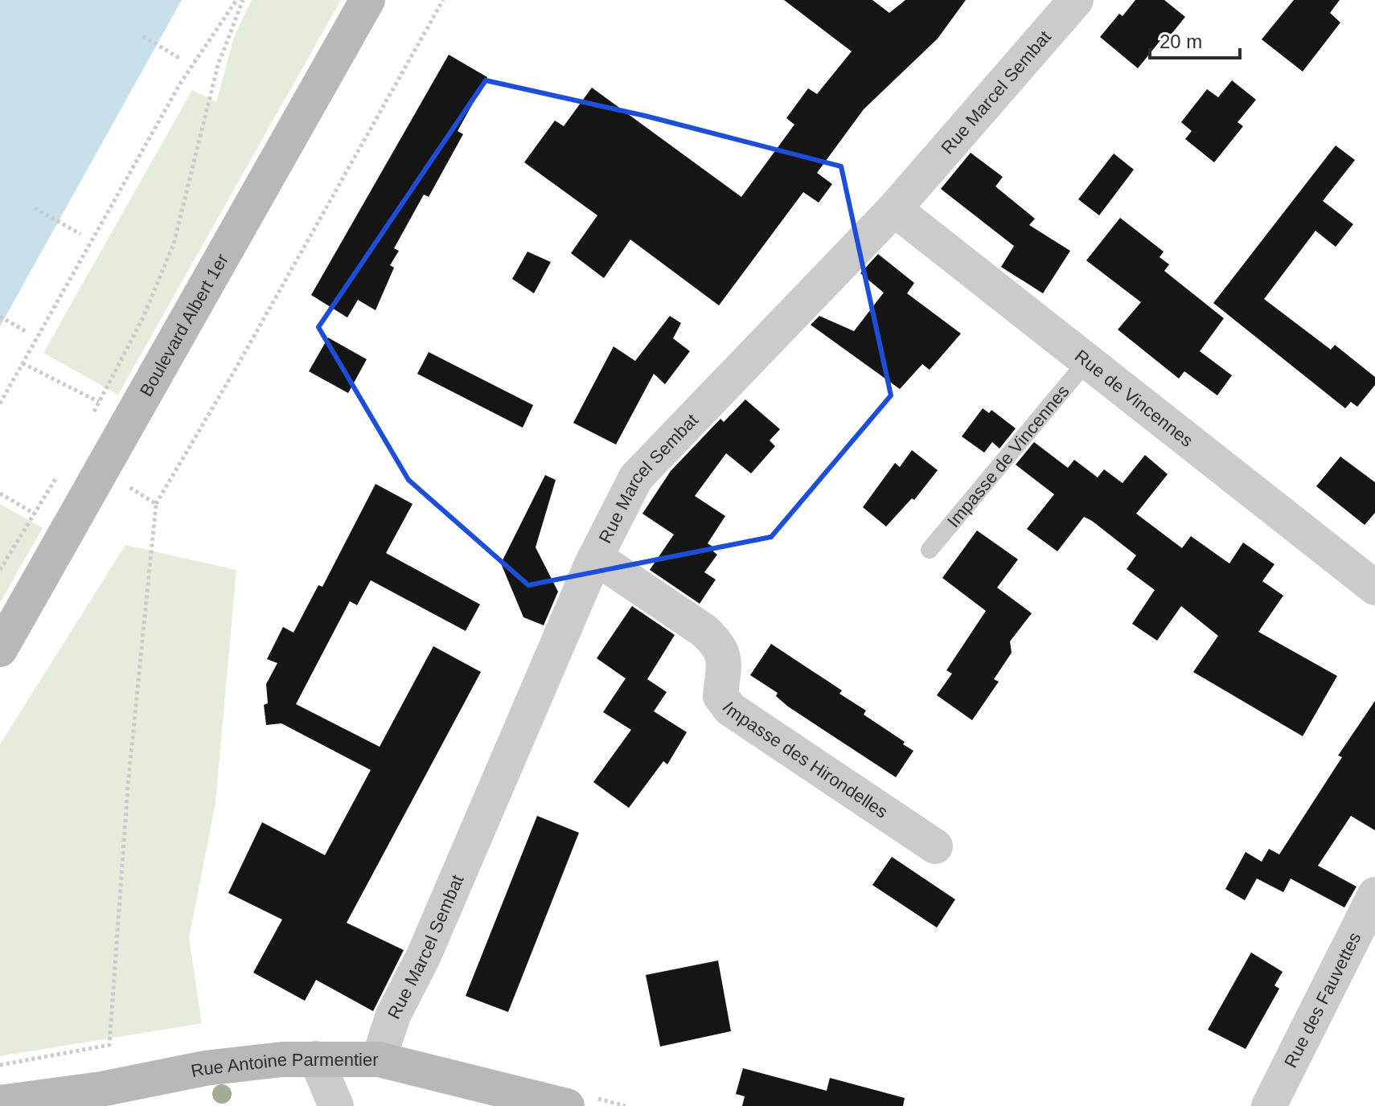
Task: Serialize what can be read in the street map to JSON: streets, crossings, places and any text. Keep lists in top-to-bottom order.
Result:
{
  "streets": {
    "street": [
      "Rue Marcel Sembat",
      "Boulevard Albert 1er",
      "Rue de Vincennes",
      "Impasse des Hirondelles",
      "Rue des Fauvettes",
      "Rue Antoine Parmentier"
    ],
    "lane": ["Impasse de Vincennes"]
  },
  "crossings": [
    ["Rue Marcel Sembat", "Rue de Vincennes"],
    ["Rue Marcel Sembat", "Impasse des Hirondelles"],
    ["Rue Marcel Sembat", "Rue Antoine Parmentier"],
    ["Rue de Vincennes", "Impasse de Vincennes"]
  ],
  "scale_bar": "20 m"
}
